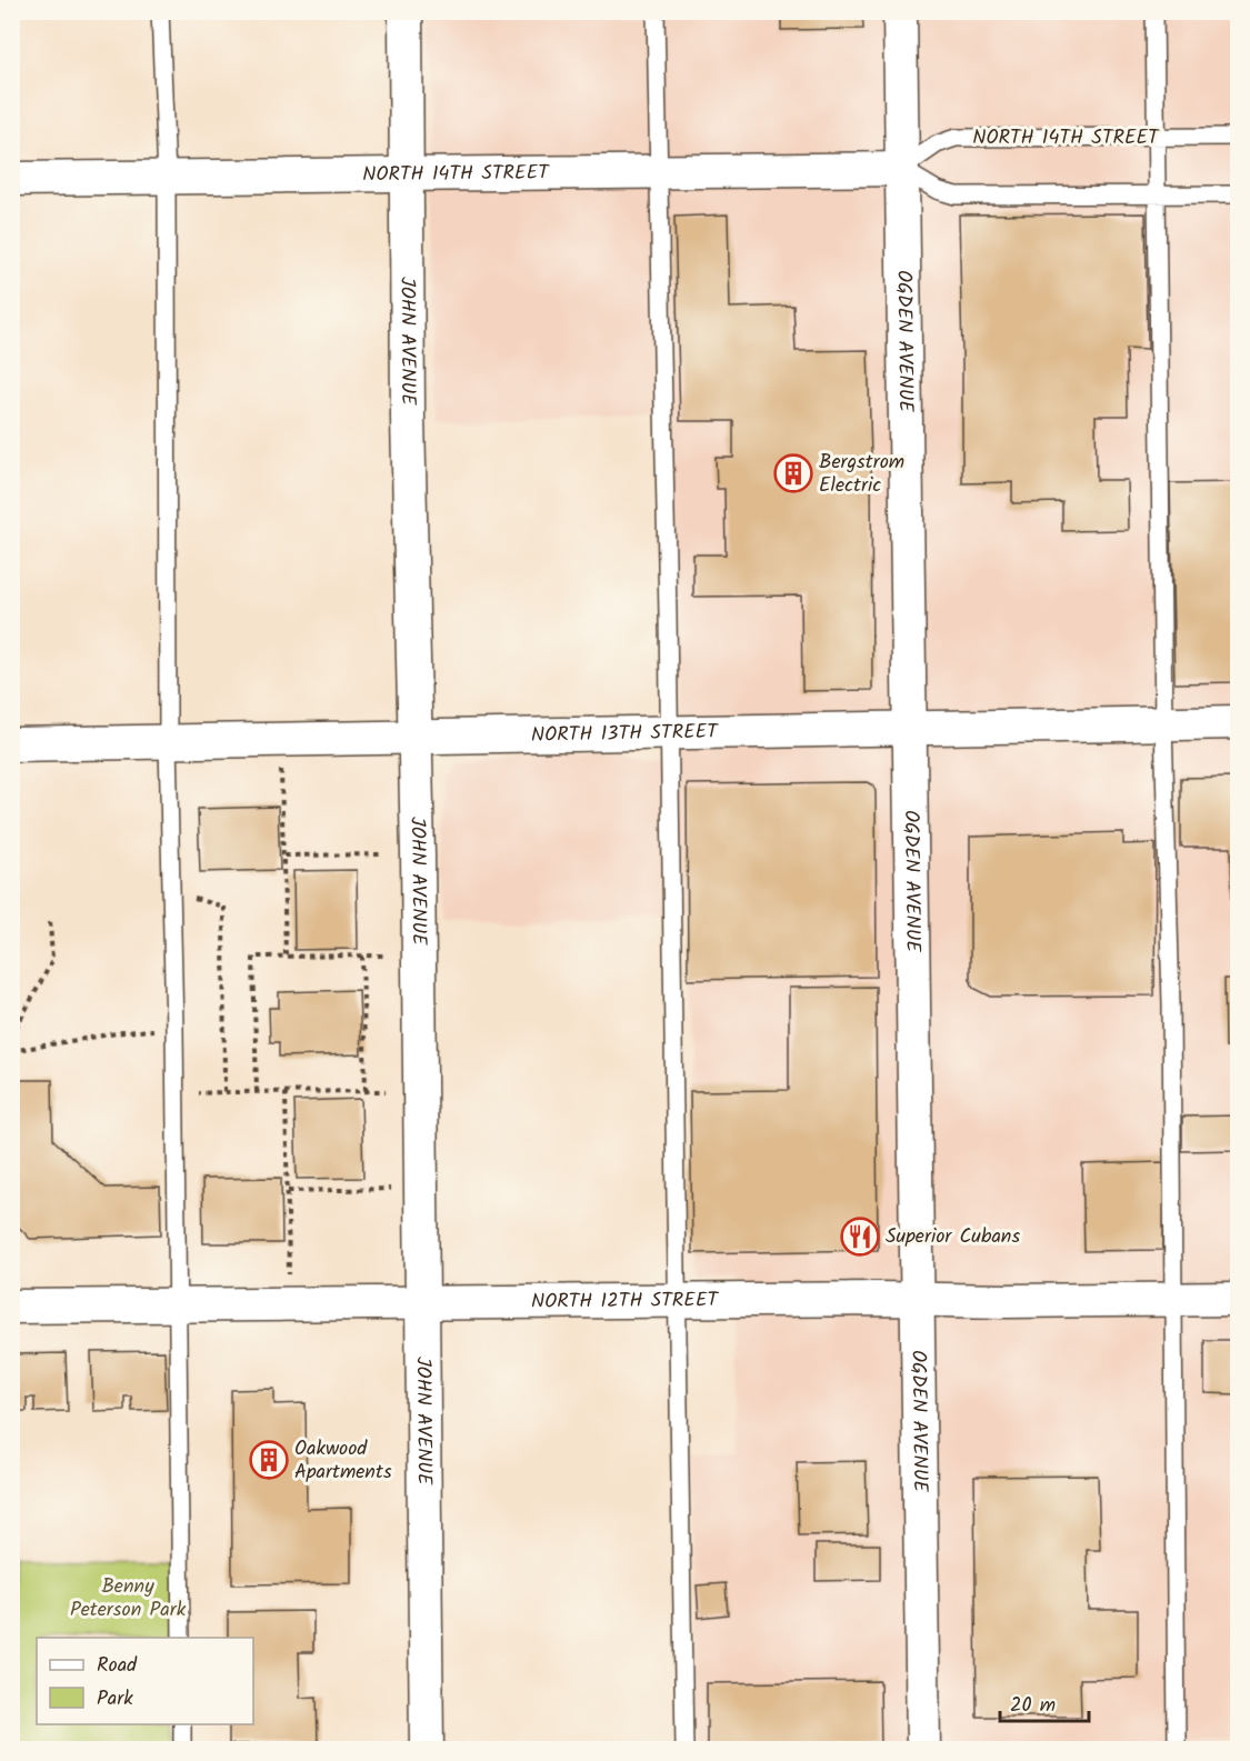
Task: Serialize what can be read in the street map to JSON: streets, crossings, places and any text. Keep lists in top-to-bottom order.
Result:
{
  "streets": {
    "street": [
      "NORTH 14TH STREET",
      "JOHN AVENUE",
      "OGDEN AVENUE",
      "NORTH 13TH STREET",
      "NORTH 12TH STREET"
    ]
  },
  "crossings": [
    ["NORTH 14TH STREET", "JOHN AVENUE"],
    ["NORTH 14TH STREET", "OGDEN AVENUE"],
    ["JOHN AVENUE", "NORTH 13TH STREET"],
    ["JOHN AVENUE", "NORTH 12TH STREET"],
    ["OGDEN AVENUE", "NORTH 13TH STREET"],
    ["OGDEN AVENUE", "NORTH 12TH STREET"]
  ],
  "parks": ["Benny Peterson Park"],
  "places": {
    "building": ["Bergstrom Electric", "Oakwood Apartments"],
    "restaurant": ["Superior Cubans"]
  },
  "legend": ["Road", "Park"],
  "scale_bar": "20 m"
}
